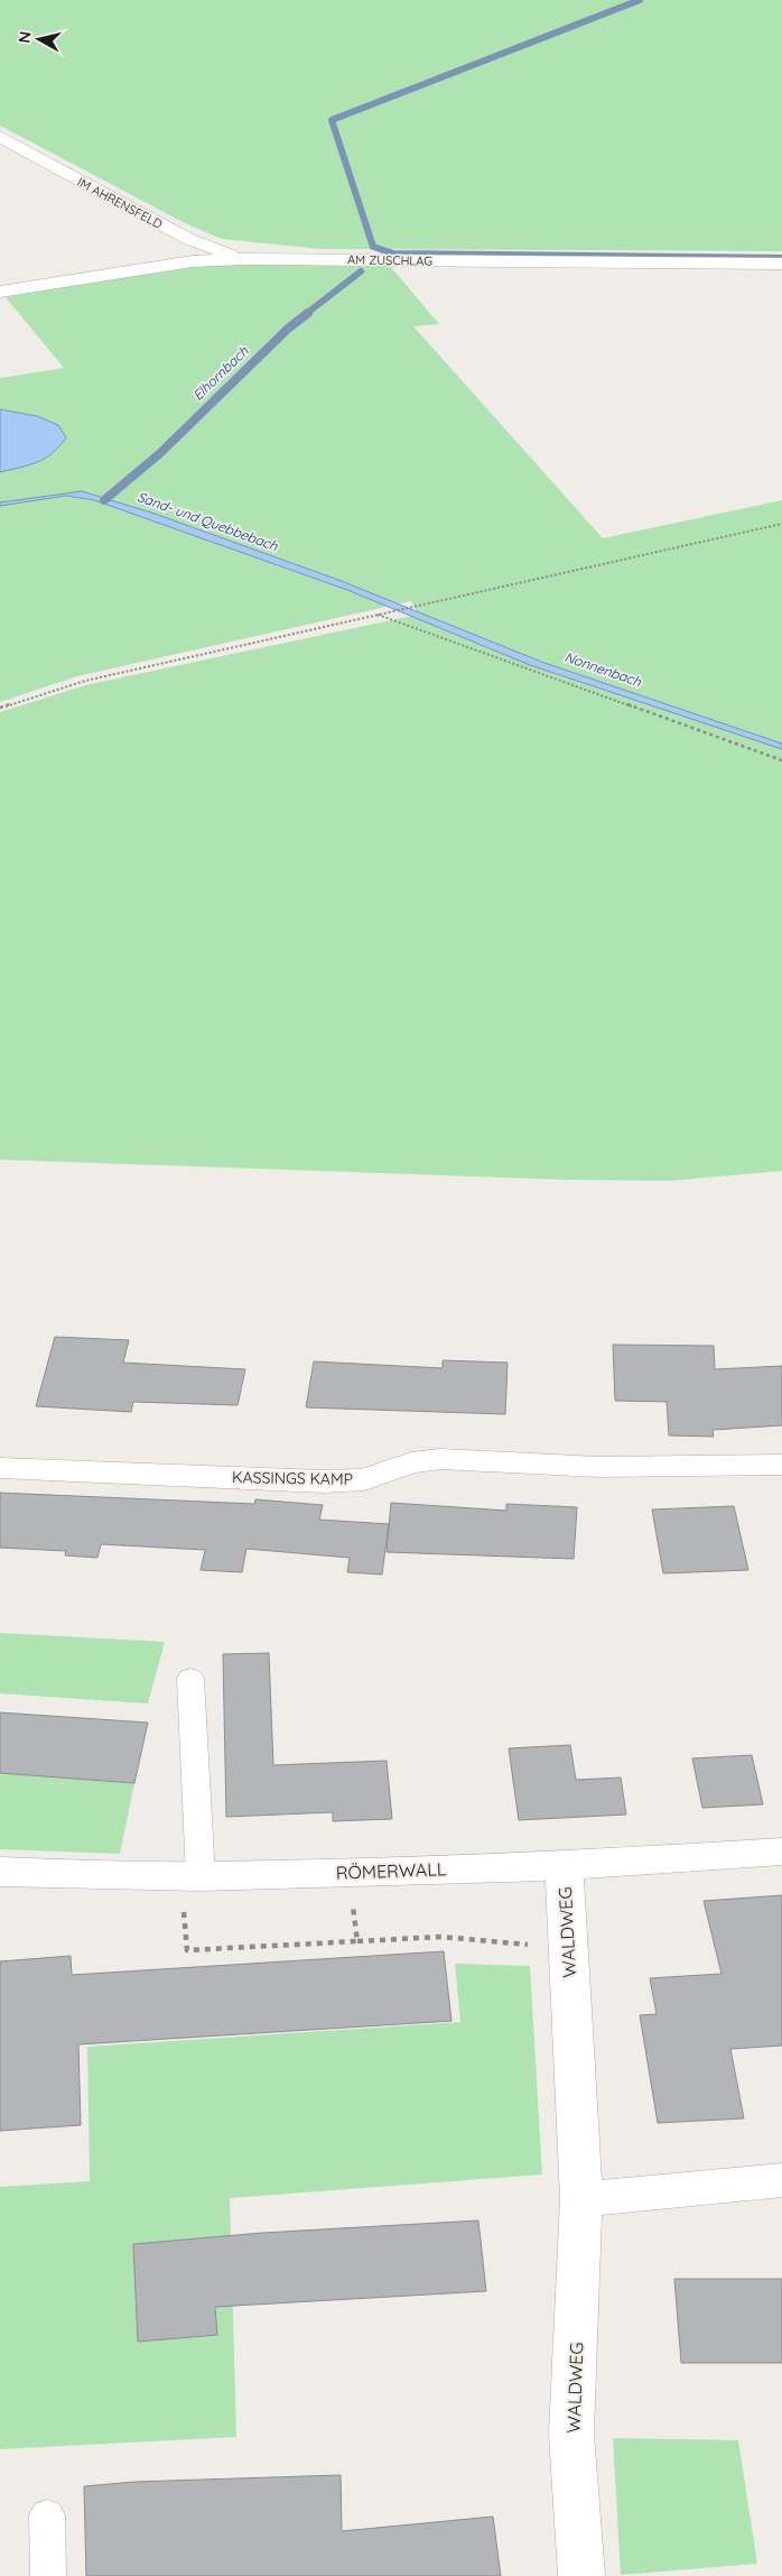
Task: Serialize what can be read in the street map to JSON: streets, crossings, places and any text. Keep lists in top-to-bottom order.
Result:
{
  "streets": {
    "street": [
      "IM AHRENSFELD",
      "AM ZUSCHLAG",
      "KASSINGS KAMP",
      "RÖMERWALL",
      "WALDWEG"
    ]
  },
  "crossings": [
    ["IM AHRENSFELD", "AM ZUSCHLAG"],
    ["RÖMERWALL", "WALDWEG"]
  ],
  "water": ["Elhornbach", "Sand- und Quebbebach", "Nonnenbach"],
  "north": "left"
}
